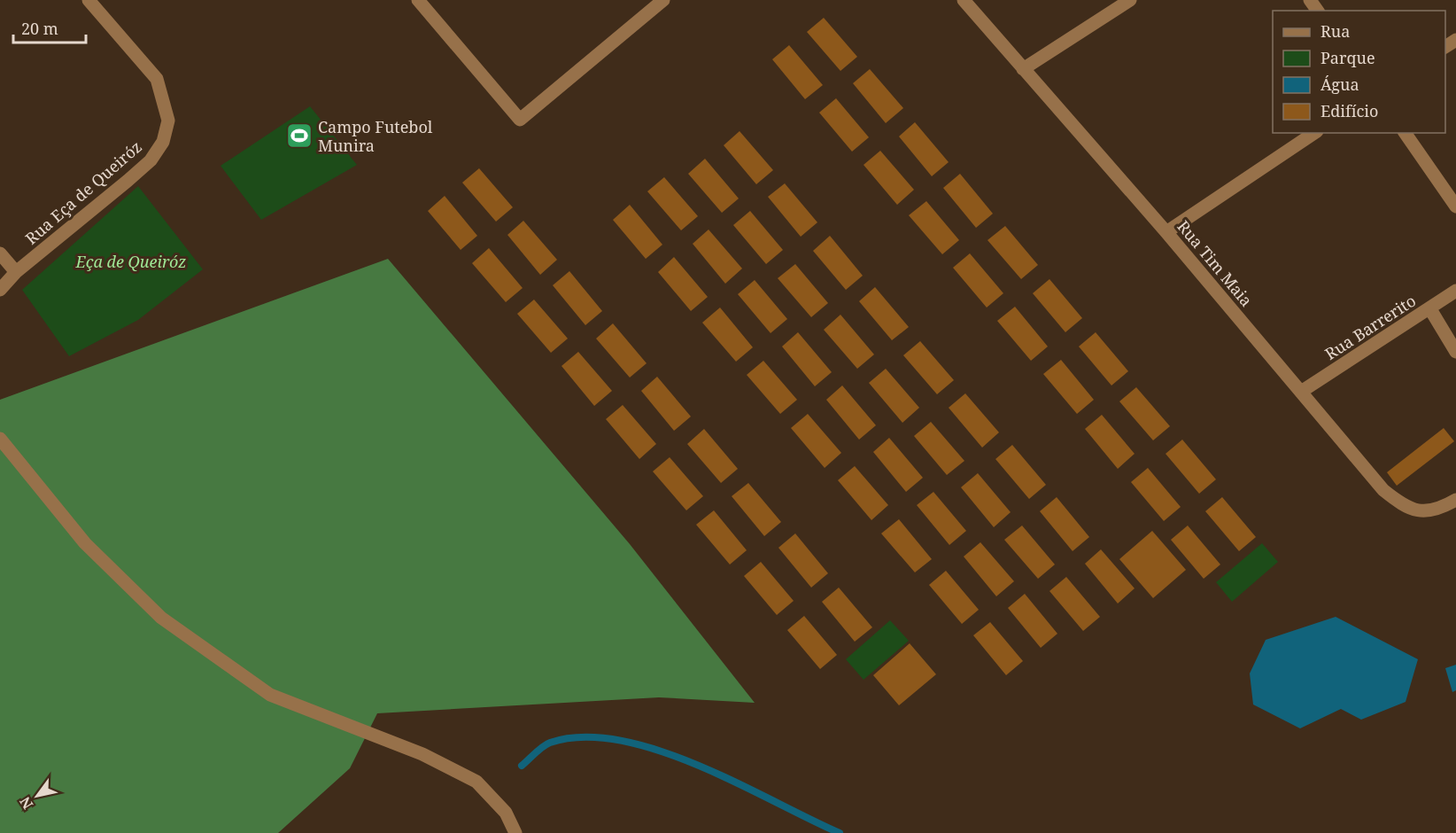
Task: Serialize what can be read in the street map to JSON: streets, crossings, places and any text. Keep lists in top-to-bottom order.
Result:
{
  "streets": {
    "street": ["Rua Eça de Queiróz", "Rua Tim Maia", "Rua Barrerito"]
  },
  "crossings": [
    ["Rua Tim Maia", "Rua Barrerito"]
  ],
  "parks": ["Eça de Queiróz"],
  "places": {
    "sports": ["Campo Futebol Munira"]
  },
  "legend": [
    "Rua",
    "Parque",
    "Água",
    "Edifício"
  ],
  "scale_bar": "20 m",
  "north": "bottom left"
}
